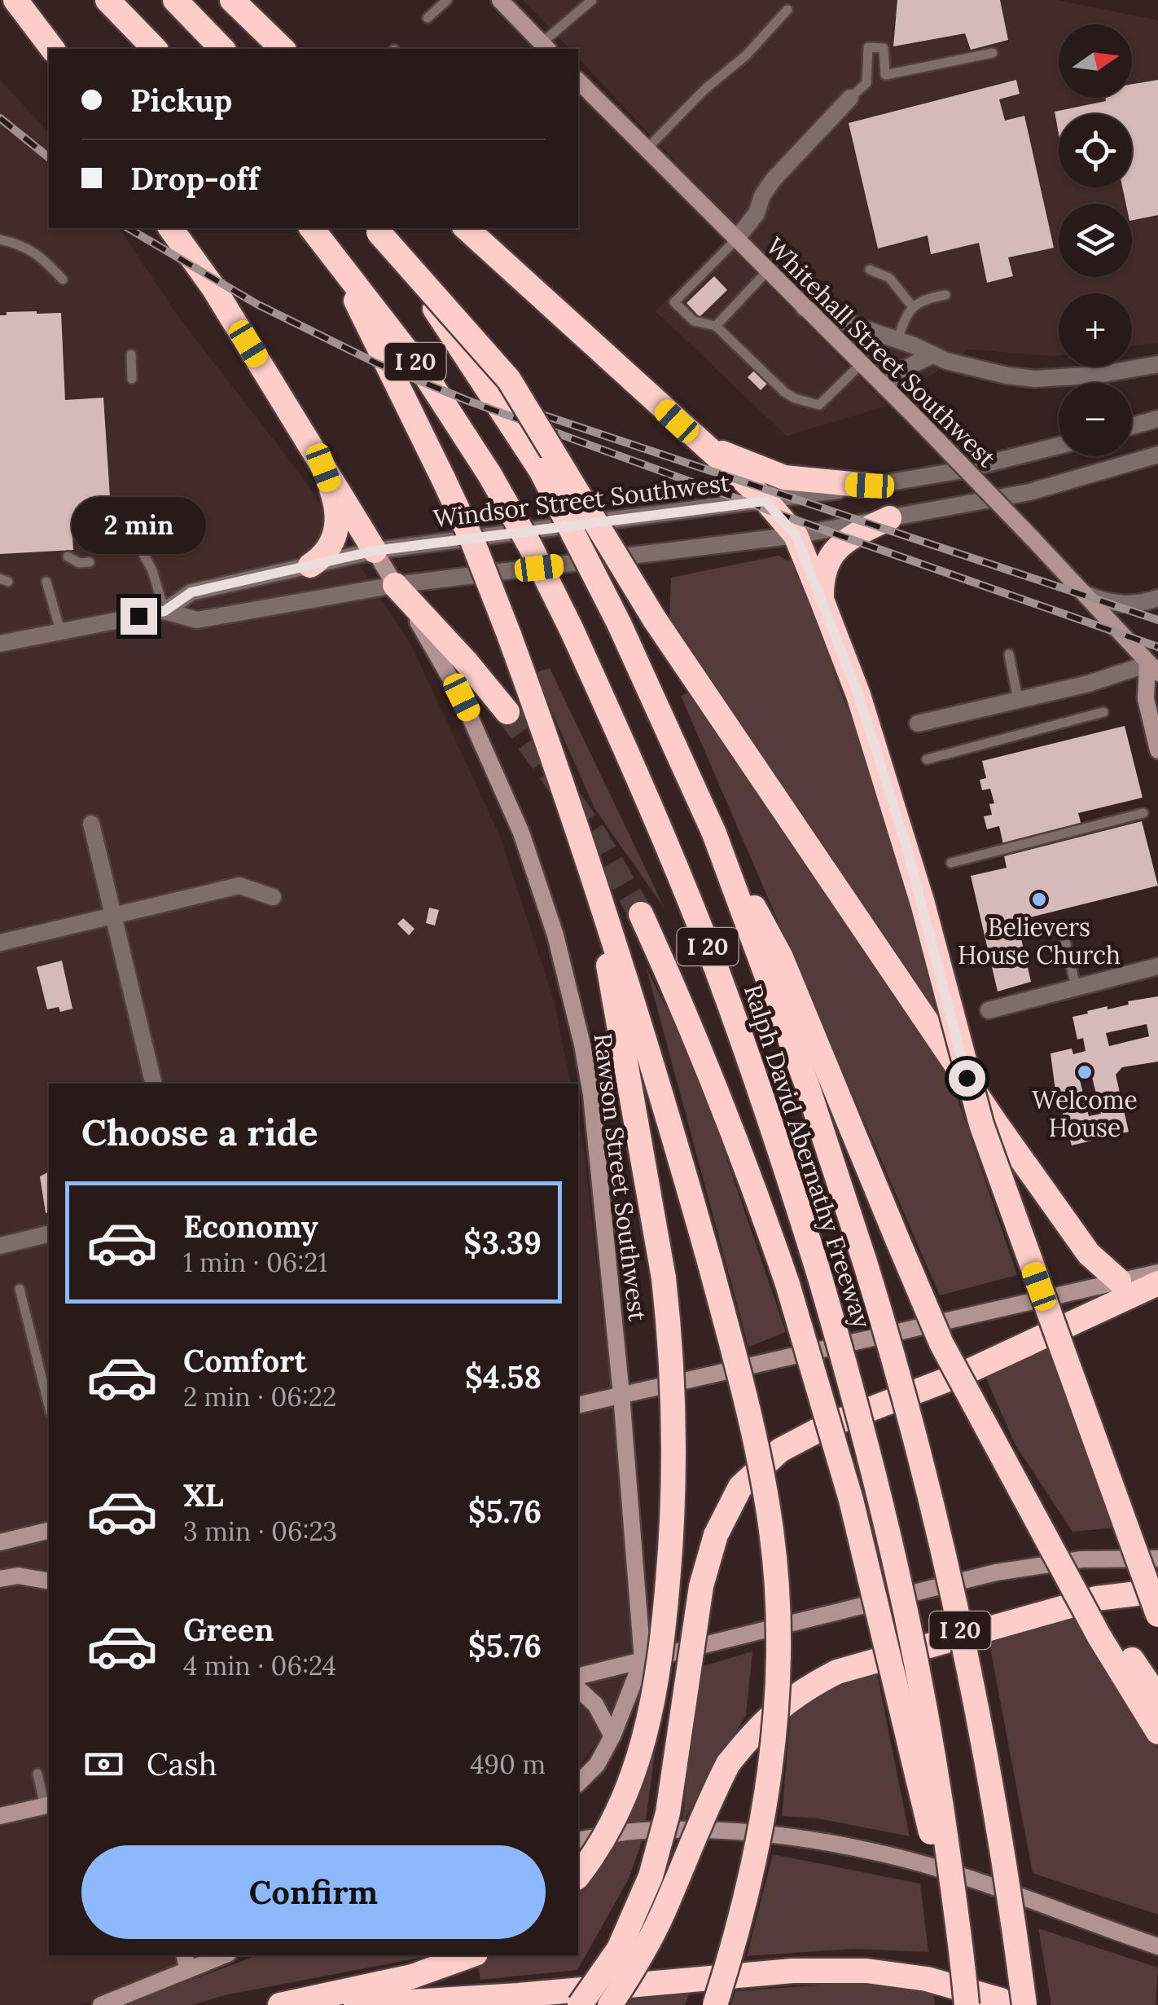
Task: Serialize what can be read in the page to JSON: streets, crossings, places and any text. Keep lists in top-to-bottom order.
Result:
{
  "streets": {
    "highway": ["I 20", "Ralph David Abernathy Freeway"],
    "main road": ["Whitehall Street Southwest", "Rawson Street Southwest"],
    "street": ["Windsor Street Southwest"]
  },
  "crossings": [
    ["Windsor Street Southwest", "Rawson Street Southwest"]
  ],
  "places": ["Believers House Church", "Welcome House"],
  "north": "right",
  "page": {
    "map_buttons": ["+", "−"],
    "banner": ["Pickup", "Drop-off"],
    "bubble": "2 min",
    "heading": "Choose a ride",
    "list": [
      {
        "name": "Economy",
        "note": "1 min · 06:21",
        "value": "$3.39"
      },
      {
        "name": "Comfort",
        "note": "2 min · 06:22",
        "value": "$4.58"
      },
      {
        "name": "XL",
        "note": "3 min · 06:23",
        "value": "$5.76"
      },
      {
        "name": "Green",
        "note": "4 min · 06:24",
        "value": "$5.76"
      }
    ],
    "pay": ["Cash", "490 m"],
    "buttons": "Confirm"
  }
}
